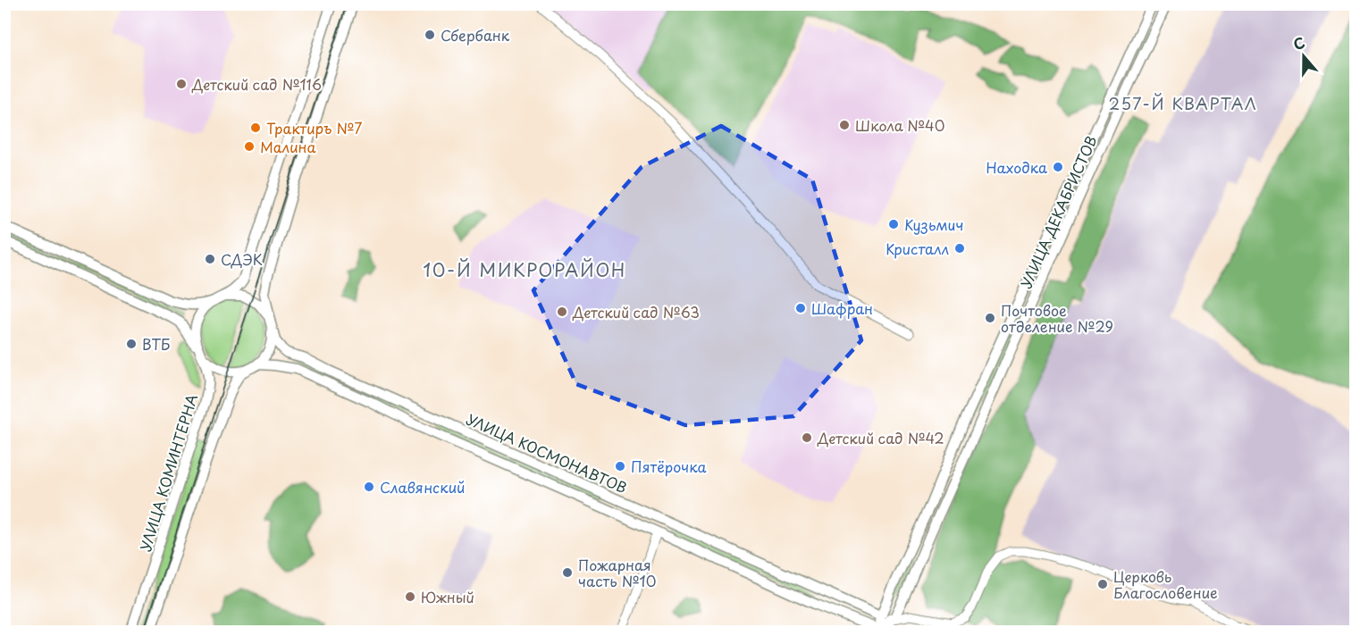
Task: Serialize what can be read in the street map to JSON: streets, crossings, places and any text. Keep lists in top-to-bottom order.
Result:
{
  "streets": {
    "street": ["УЛИЦА ДЕКАБРИСТОВ", "УЛИЦА КОСМОНАВТОВ", "УЛИЦА КОМИНТЕРНА"]
  },
  "crossings": [
    ["УЛИЦА ДЕКАБРИСТОВ", "УЛИЦА КОСМОНАВТОВ"],
    ["УЛИЦА КОСМОНАВТОВ", "УЛИЦА КОМИНТЕРНА"]
  ],
  "districts": ["257-Й КВАРТАЛ", "10-Й МИКРОРАЙОН"],
  "places": [
    "Сбербанк",
    "Детский сад №116",
    "Школа №40",
    "Трактиръ №7",
    "Малина",
    "Находка",
    "Кузьмич",
    "Кристалл",
    "СДЭК",
    "Шафран",
    "Детский сад №63",
    "Почтовое отделение №29",
    "ВТБ",
    "Детский сад №42",
    "Пятёрочка",
    "Славянский",
    "Пожарная часть №10",
    "Церковь Благословение",
    "Южный"
  ],
  "north": "top"
}
